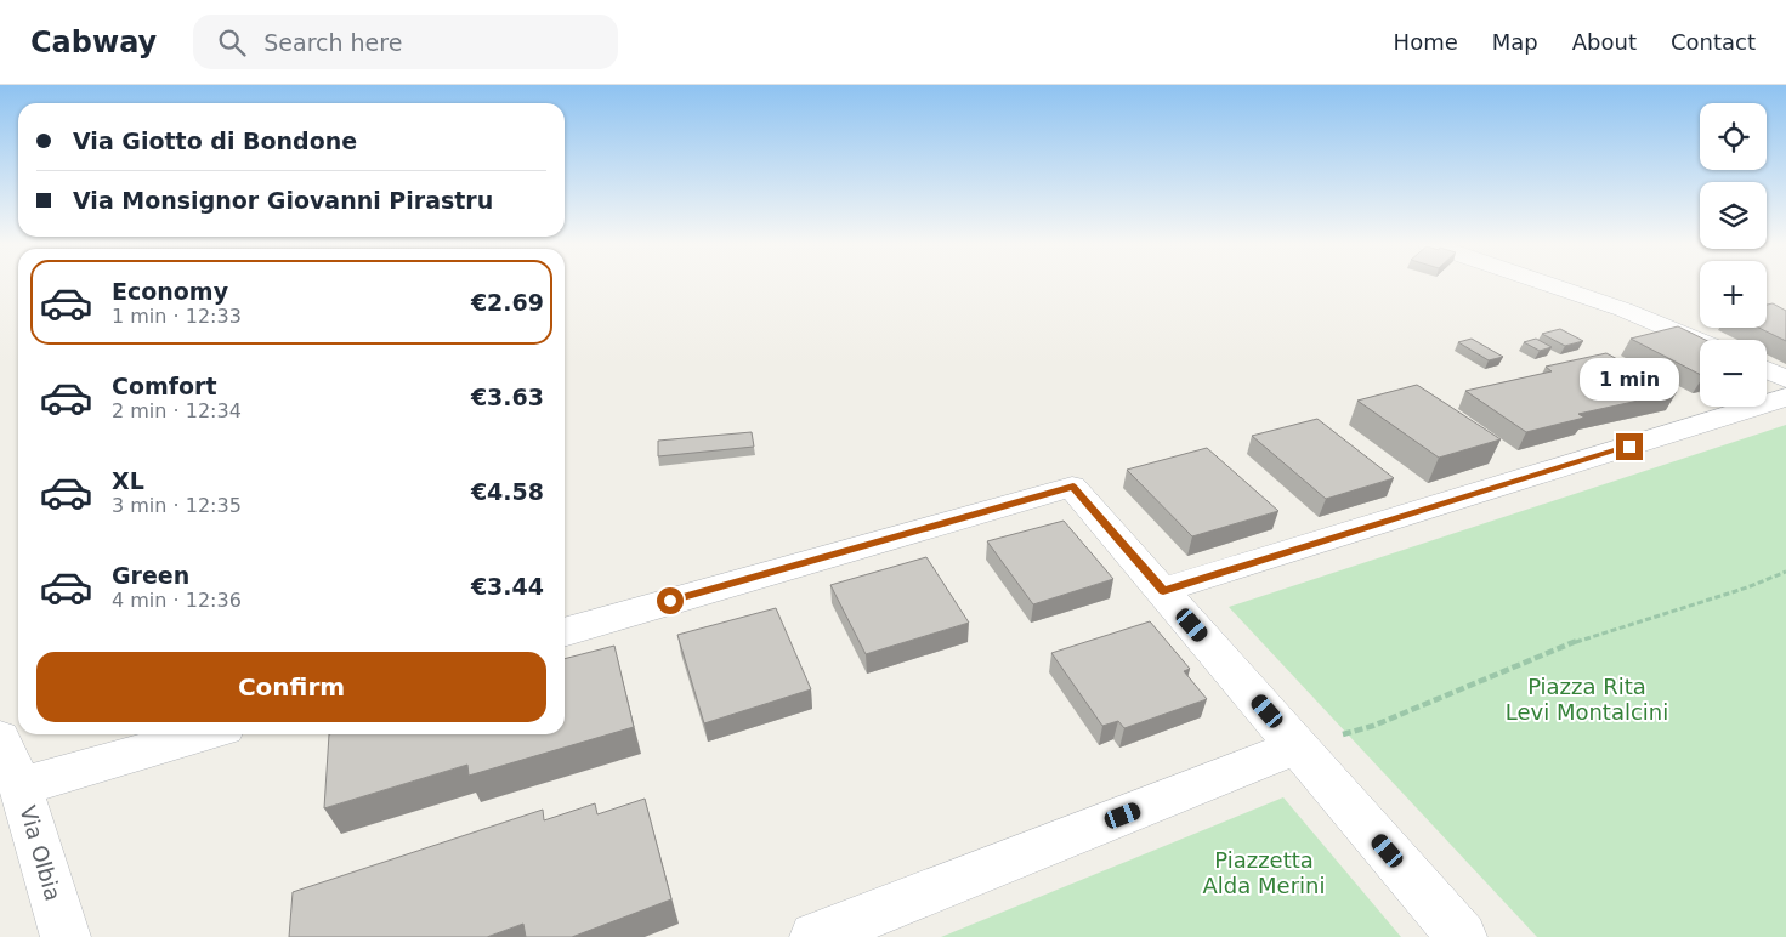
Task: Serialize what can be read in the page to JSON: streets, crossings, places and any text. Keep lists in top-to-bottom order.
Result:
{
  "streets": {
    "street": ["Via Olbia"]
  },
  "parks": ["Piazza Rita Levi Montalcini", "Piazzetta Alda Merini"],
  "page": {
    "header": "Cabway",
    "search": "Search here",
    "nav": [
      "Home",
      "Map",
      "About",
      "Contact"
    ],
    "map_buttons": ["+", "−"],
    "banner": ["Via Giotto di Bondone", "Via Monsignor Giovanni Pirastru"],
    "list": [
      {
        "name": "Economy",
        "note": "1 min · 12:33",
        "value": "€2.69"
      },
      {
        "name": "Comfort",
        "note": "2 min · 12:34",
        "value": "€3.63"
      },
      {
        "name": "XL",
        "note": "3 min · 12:35",
        "value": "€4.58"
      },
      {
        "name": "Green",
        "note": "4 min · 12:36",
        "value": "€3.44"
      }
    ],
    "bubble": "1 min",
    "buttons": "Confirm"
  }
}
